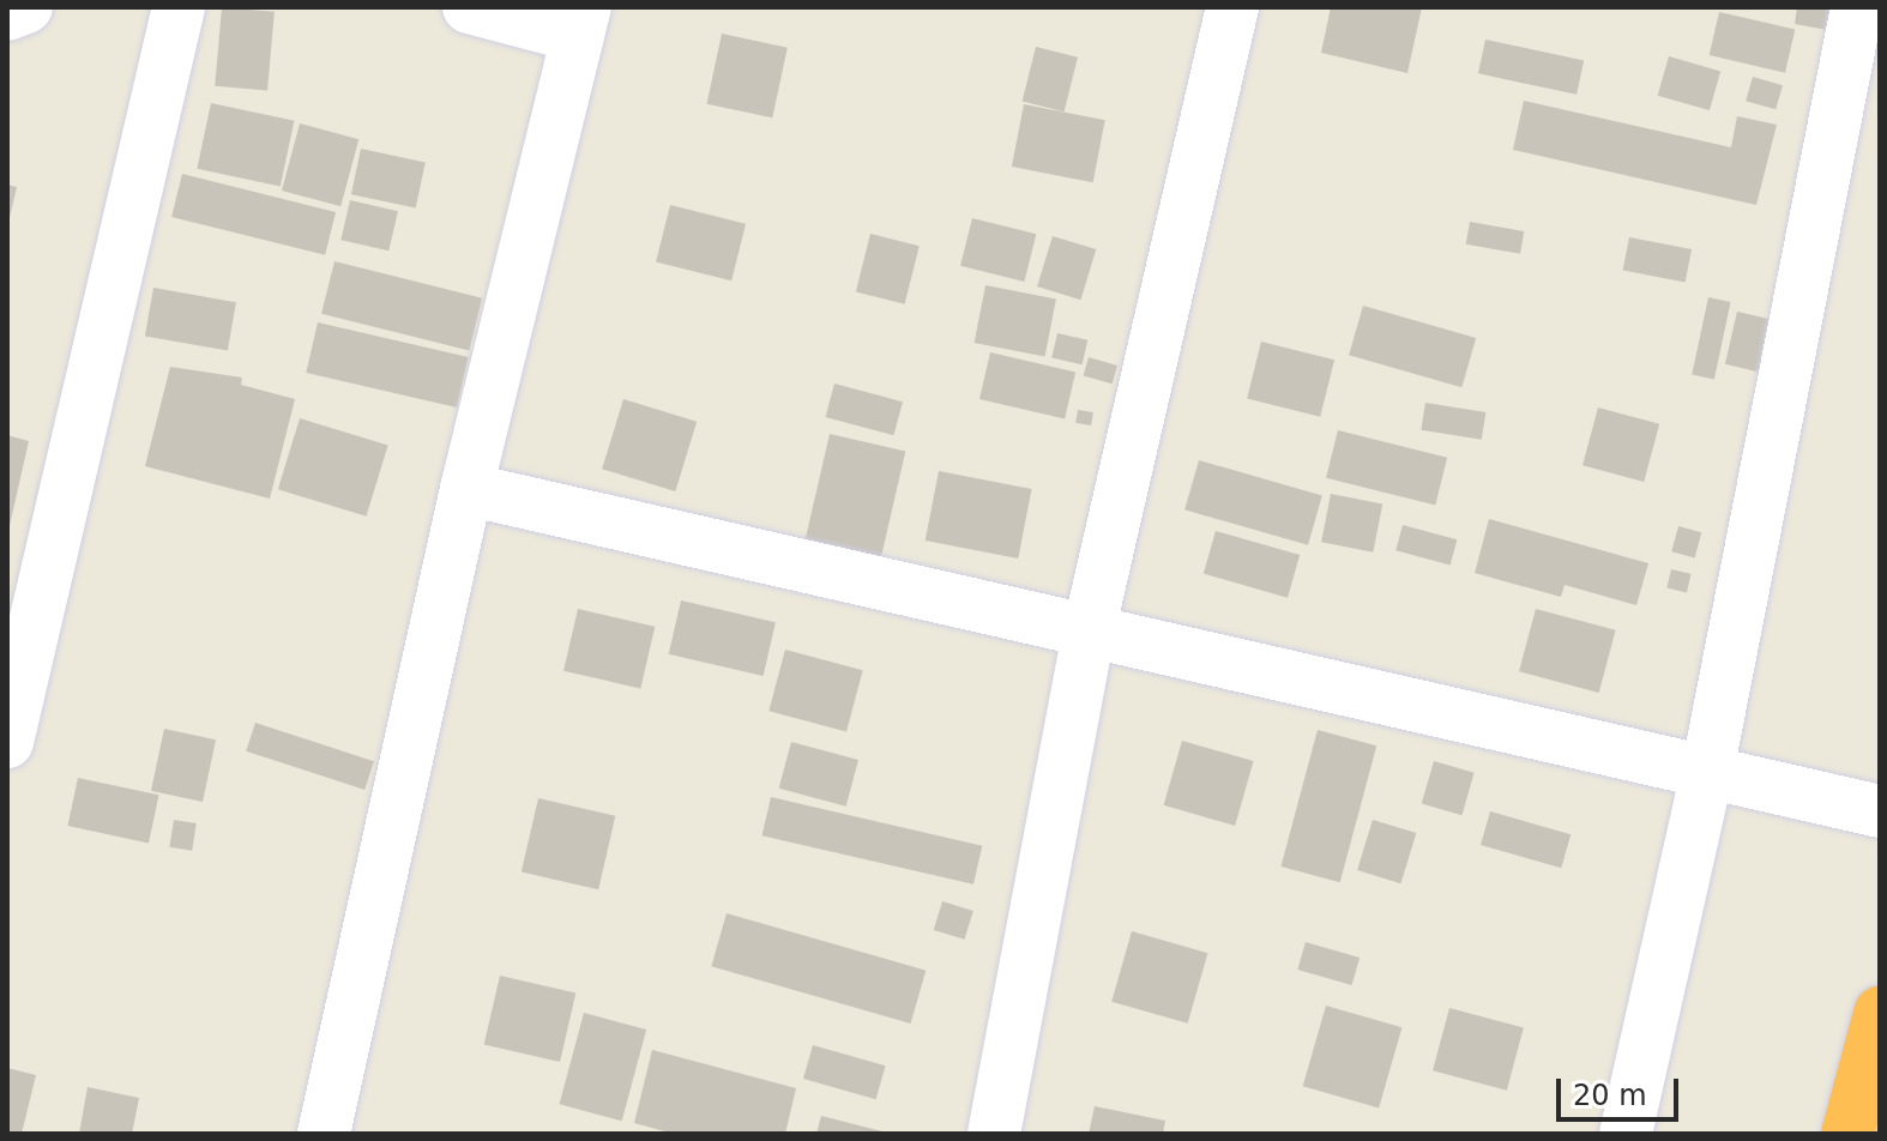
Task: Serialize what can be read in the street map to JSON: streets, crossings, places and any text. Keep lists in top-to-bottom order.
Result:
{
  "scale_bar": "20 m"
}
